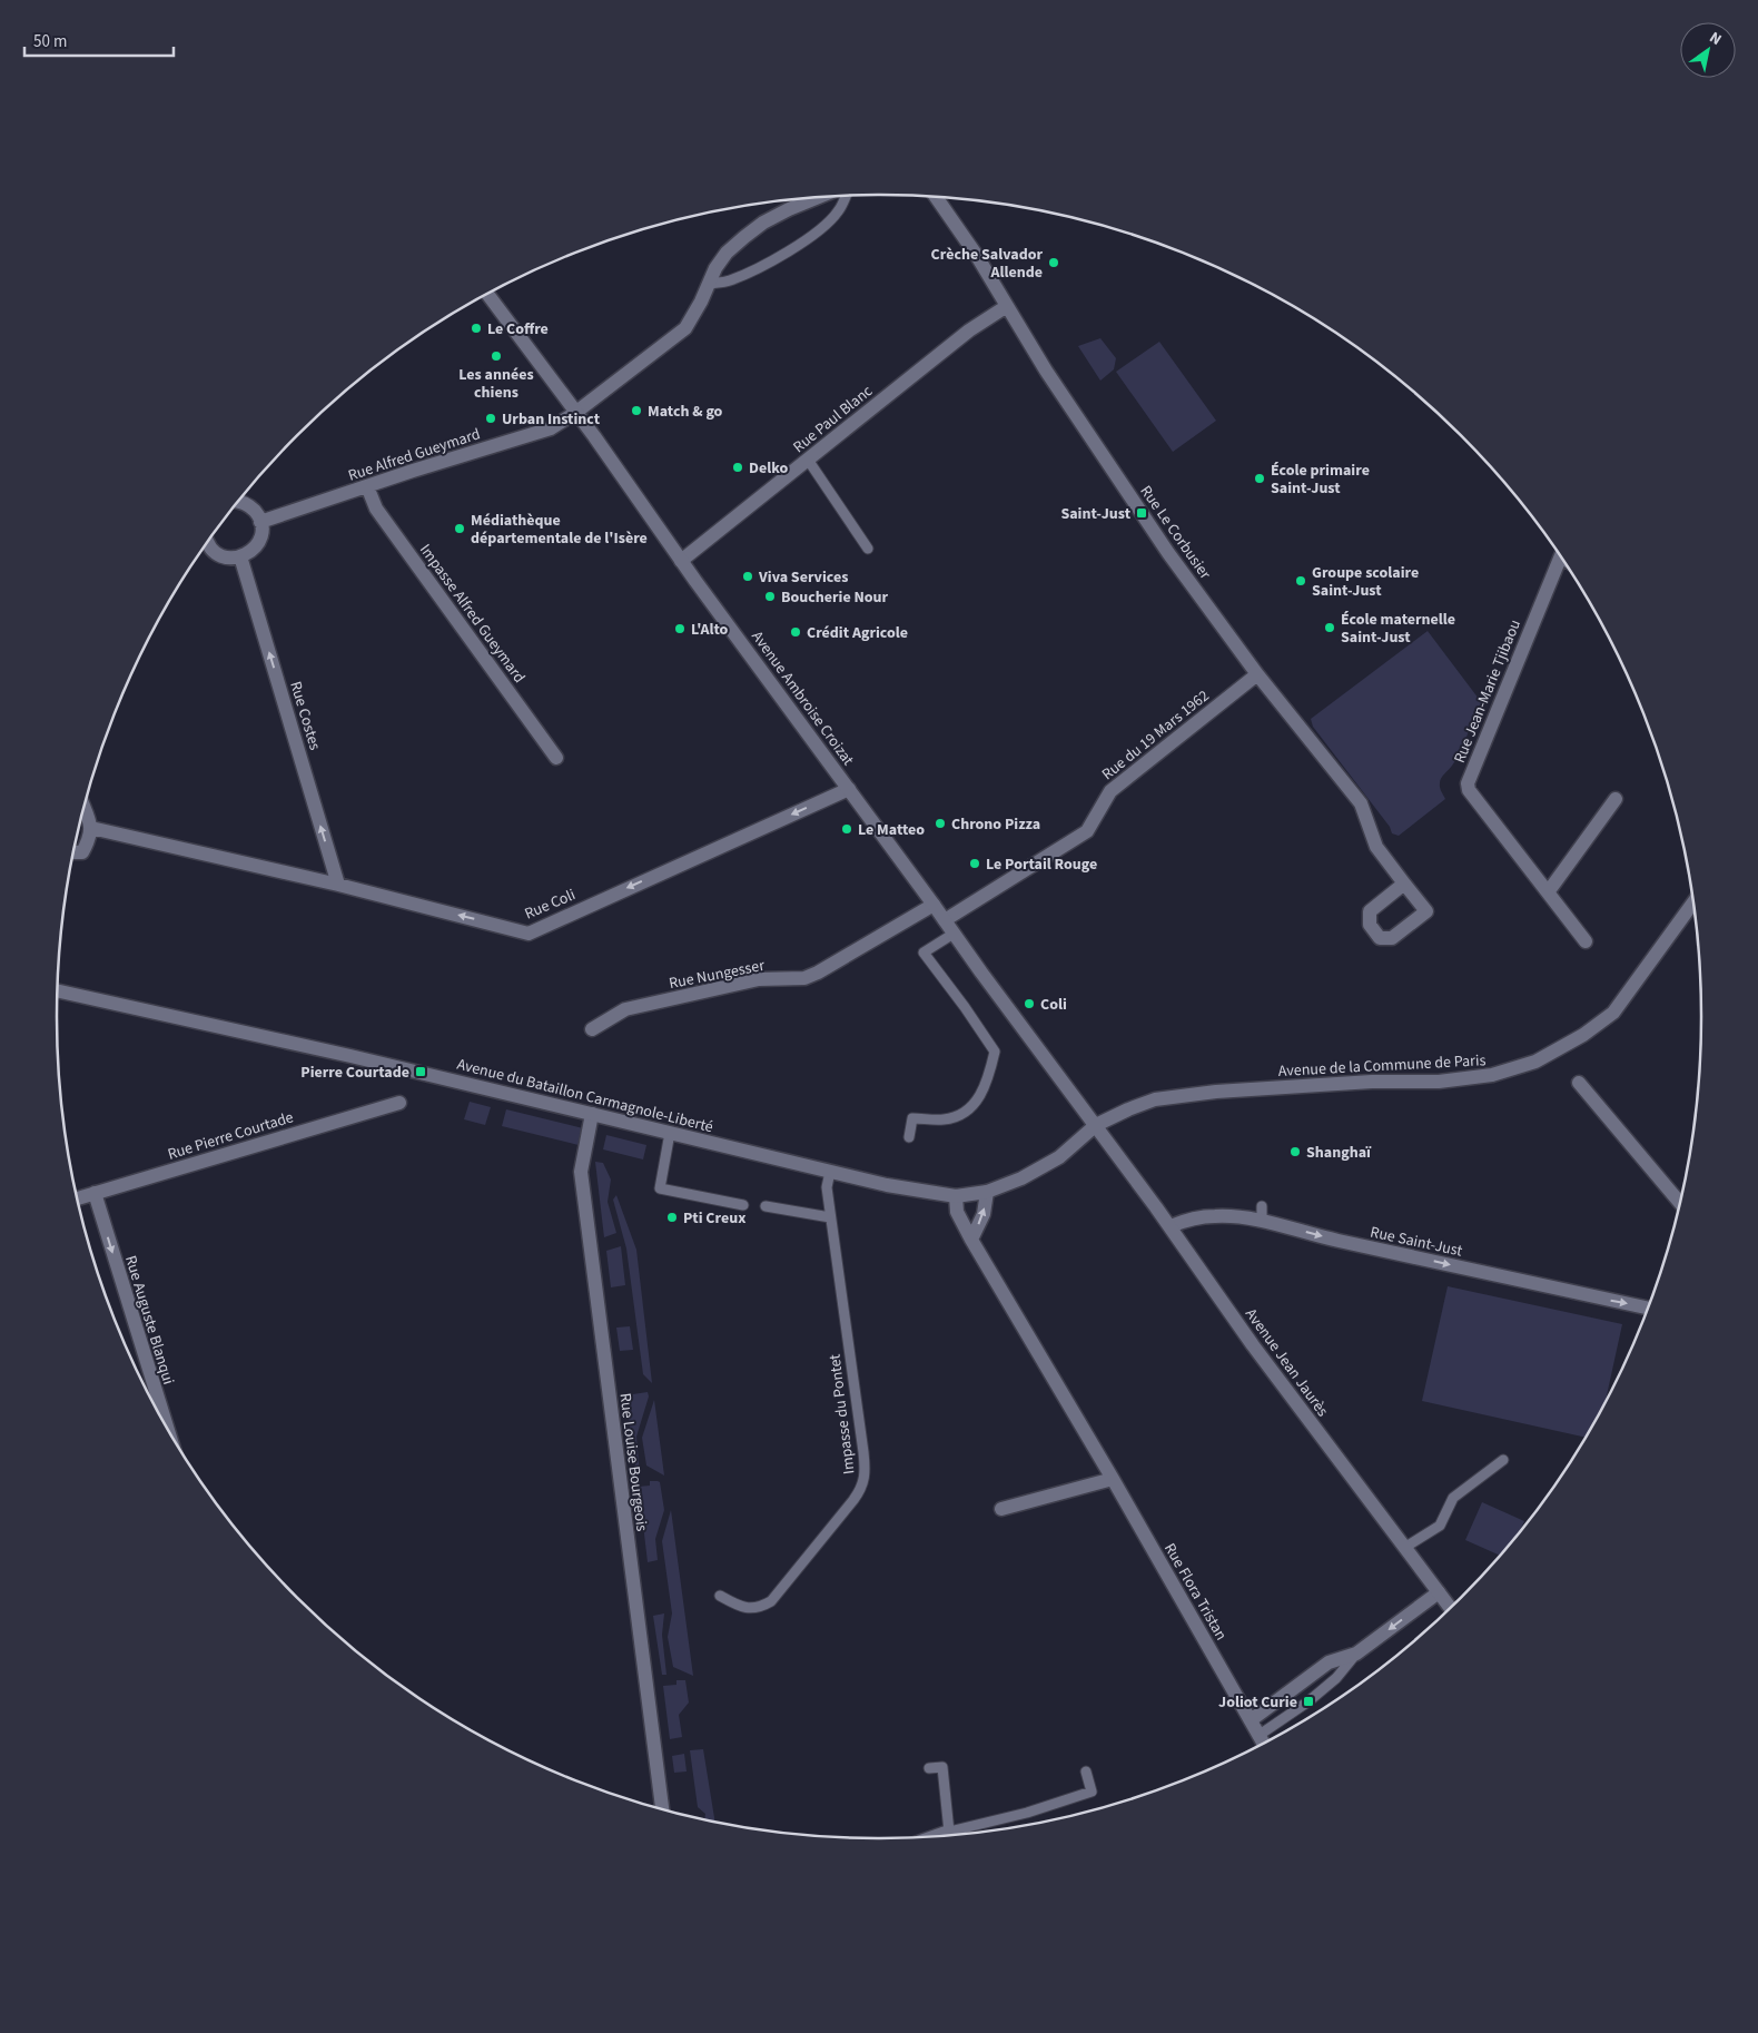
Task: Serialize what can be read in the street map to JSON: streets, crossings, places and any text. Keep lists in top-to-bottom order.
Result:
{
  "streets": {
    "street": [
      "Rue Paul Blanc",
      "Rue Alfred Gueymard",
      "Rue Le Corbusier",
      "Impasse Alfred Gueymard",
      "Rue Jean-Marie Tjibaou",
      "Avenue Ambroise Croizat",
      "Rue Costes",
      "Rue du 19 Mars 1962",
      "Rue Coli",
      "Rue Nungesser",
      "Avenue de la Commune de Paris",
      "Avenue du Bataillon Carmagnole-Liberté",
      "Rue Pierre Courtade",
      "Rue Saint-Just",
      "Rue Auguste Blanqui",
      "Avenue Jean Jaurès",
      "Rue Louise Bourgeois",
      "Rue Flora Tristan"
    ],
    "lane": ["Impasse du Pontet"]
  },
  "crossings": [
    ["Rue Paul Blanc", "Rue Le Corbusier"],
    ["Rue Paul Blanc", "Avenue Ambroise Croizat"],
    ["Rue Alfred Gueymard", "Impasse Alfred Gueymard"],
    ["Rue Alfred Gueymard", "Avenue Ambroise Croizat"],
    ["Rue Le Corbusier", "Rue du 19 Mars 1962"],
    ["Avenue Ambroise Croizat", "Rue du 19 Mars 1962"],
    ["Avenue Ambroise Croizat", "Rue Coli"],
    ["Avenue Ambroise Croizat", "Rue Nungesser"],
    ["Avenue Ambroise Croizat", "Avenue de la Commune de Paris"],
    ["Avenue Ambroise Croizat", "Avenue du Bataillon Carmagnole-Liberté"],
    ["Avenue Ambroise Croizat", "Avenue Jean Jaurès"],
    ["Rue Costes", "Rue Coli"],
    ["Avenue de la Commune de Paris", "Avenue du Bataillon Carmagnole-Liberté"],
    ["Avenue de la Commune de Paris", "Avenue Jean Jaurès"],
    ["Avenue du Bataillon Carmagnole-Liberté", "Avenue Jean Jaurès"],
    ["Avenue du Bataillon Carmagnole-Liberté", "Impasse du Pontet"],
    ["Avenue du Bataillon Carmagnole-Liberté", "Rue Louise Bourgeois"],
    ["Avenue du Bataillon Carmagnole-Liberté", "Rue Flora Tristan"],
    ["Rue Pierre Courtade", "Rue Auguste Blanqui"],
    ["Rue Saint-Just", "Avenue Jean Jaurès"]
  ],
  "one_way": [
    "Rue Costes",
    "Rue Coli",
    "Rue Saint-Just",
    "Rue Auguste Blanqui"
  ],
  "places": {
    "other": [
      "Crèche Salvador Allende",
      "Le Coffre",
      "Les années chiens",
      "Match & go",
      "Urban Instinct",
      "Delko",
      "École primaire Saint-Just",
      "Médiathèque départementale de l'Isère",
      "Viva Services",
      "Groupe scolaire Saint-Just",
      "Boucherie Nour",
      "École maternelle Saint-Just",
      "L'Alto",
      "Crédit Agricole",
      "Chrono Pizza",
      "Le Matteo",
      "Le Portail Rouge",
      "Coli",
      "Shanghaï",
      "Pti Creux"
    ],
    "transit": ["Saint-Just", "Pierre Courtade", "Joliot Curie"]
  },
  "scale_bar": "50 m",
  "north": "top right"
}
